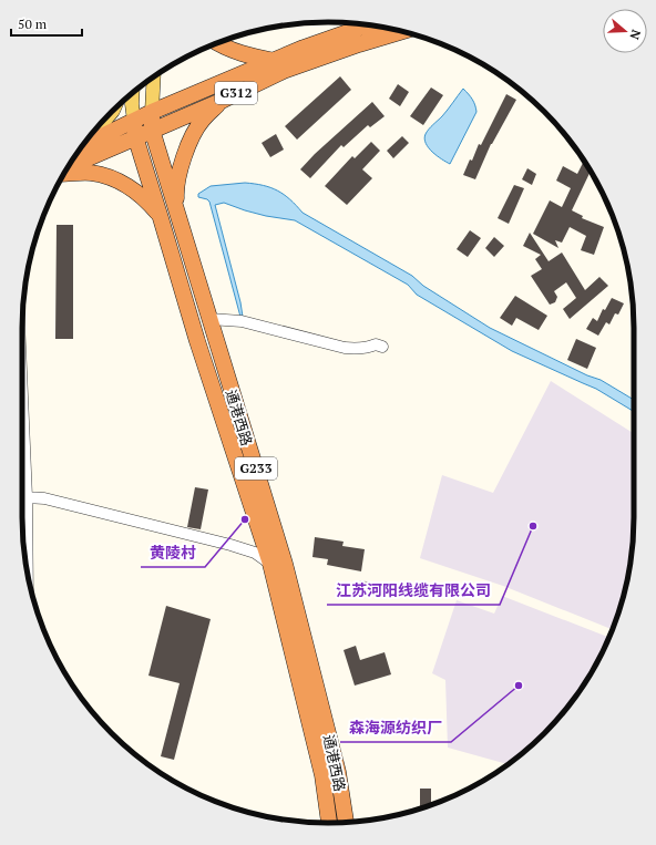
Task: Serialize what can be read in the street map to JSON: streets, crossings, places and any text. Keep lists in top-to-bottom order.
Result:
{
  "streets": {
    "highway": ["G312", "通港西路", "G233"]
  },
  "crossings": [
    ["G312", "通港西路"]
  ],
  "places": ["黄陵村", "江苏河阳线缆有限公司", "森海源纺织厂"],
  "scale_bar": "50 m",
  "north": "right"
}
